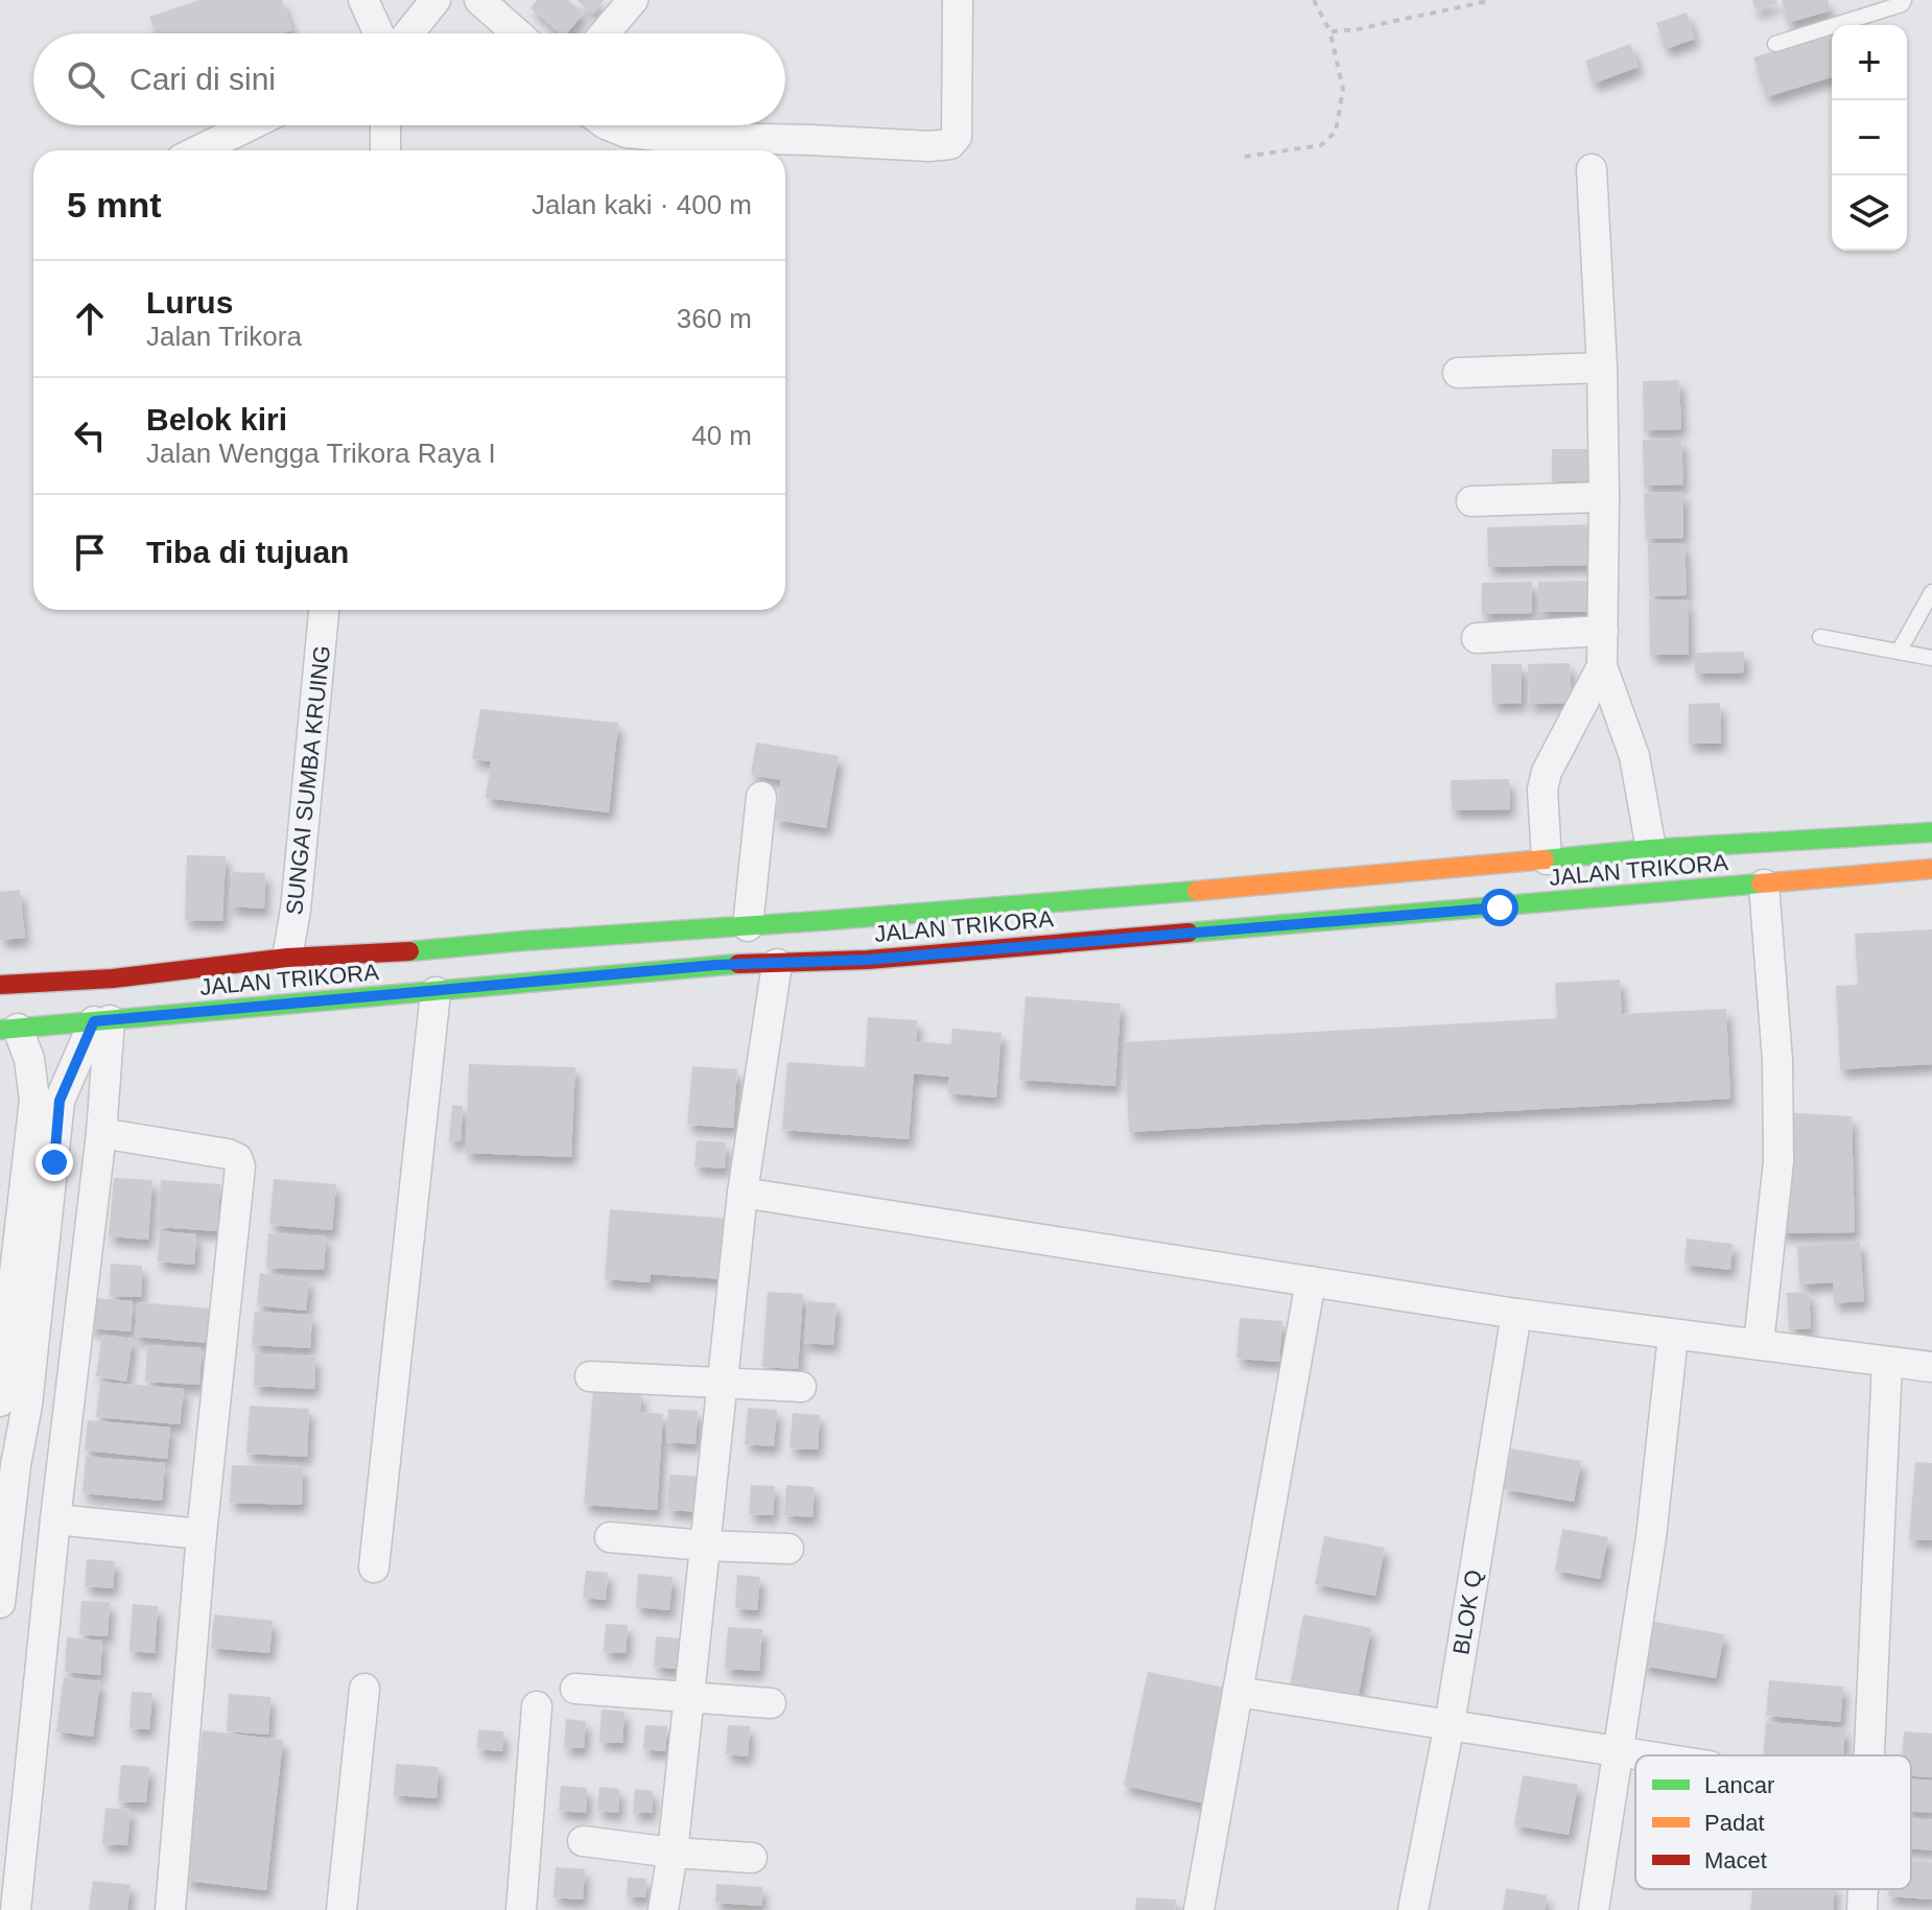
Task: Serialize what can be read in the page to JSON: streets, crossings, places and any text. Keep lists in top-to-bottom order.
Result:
{
  "streets": {
    "main road": ["JALAN TRIKORA"],
    "street": ["SUNGAI SUMBA KRUING", "BLOK Q"]
  },
  "crossings": [
    ["SUNGAI SUMBA KRUING", "JALAN TRIKORA"]
  ],
  "legend": ["Lancar", "Padat", "Macet"],
  "page": {
    "map_buttons": ["+", "−"],
    "search": "Cari di sini",
    "heading": ["5 mnt", "Jalan kaki · 400 m"],
    "list": [
      ["Lurus", "Jalan Trikora", "360 m"],
      ["Belok kiri", "Jalan Wengga Trikora Raya I", "40 m"],
      "Tiba di tujuan"
    ]
  }
}
